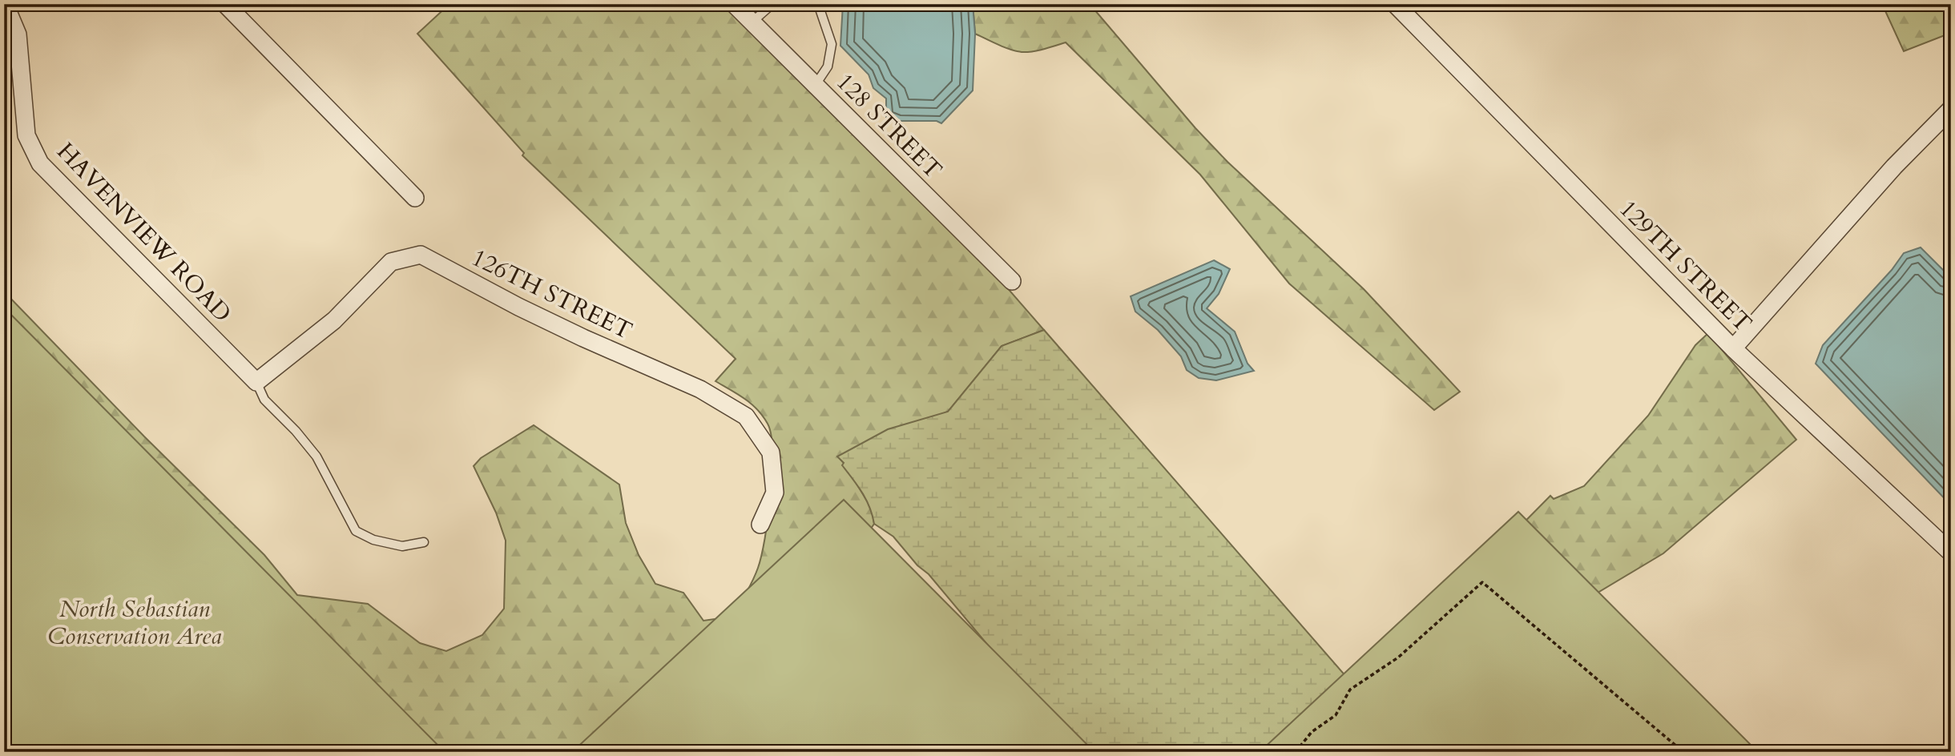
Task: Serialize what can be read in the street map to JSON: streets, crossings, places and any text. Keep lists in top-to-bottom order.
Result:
{
  "streets": {
    "street": [
      "128 STREET",
      "HAVENVIEW ROAD",
      "129TH STREET",
      "126TH STREET"
    ]
  },
  "crossings": [
    ["HAVENVIEW ROAD", "126TH STREET"]
  ],
  "parks": ["North Sebastian Conservation Area"]
}
